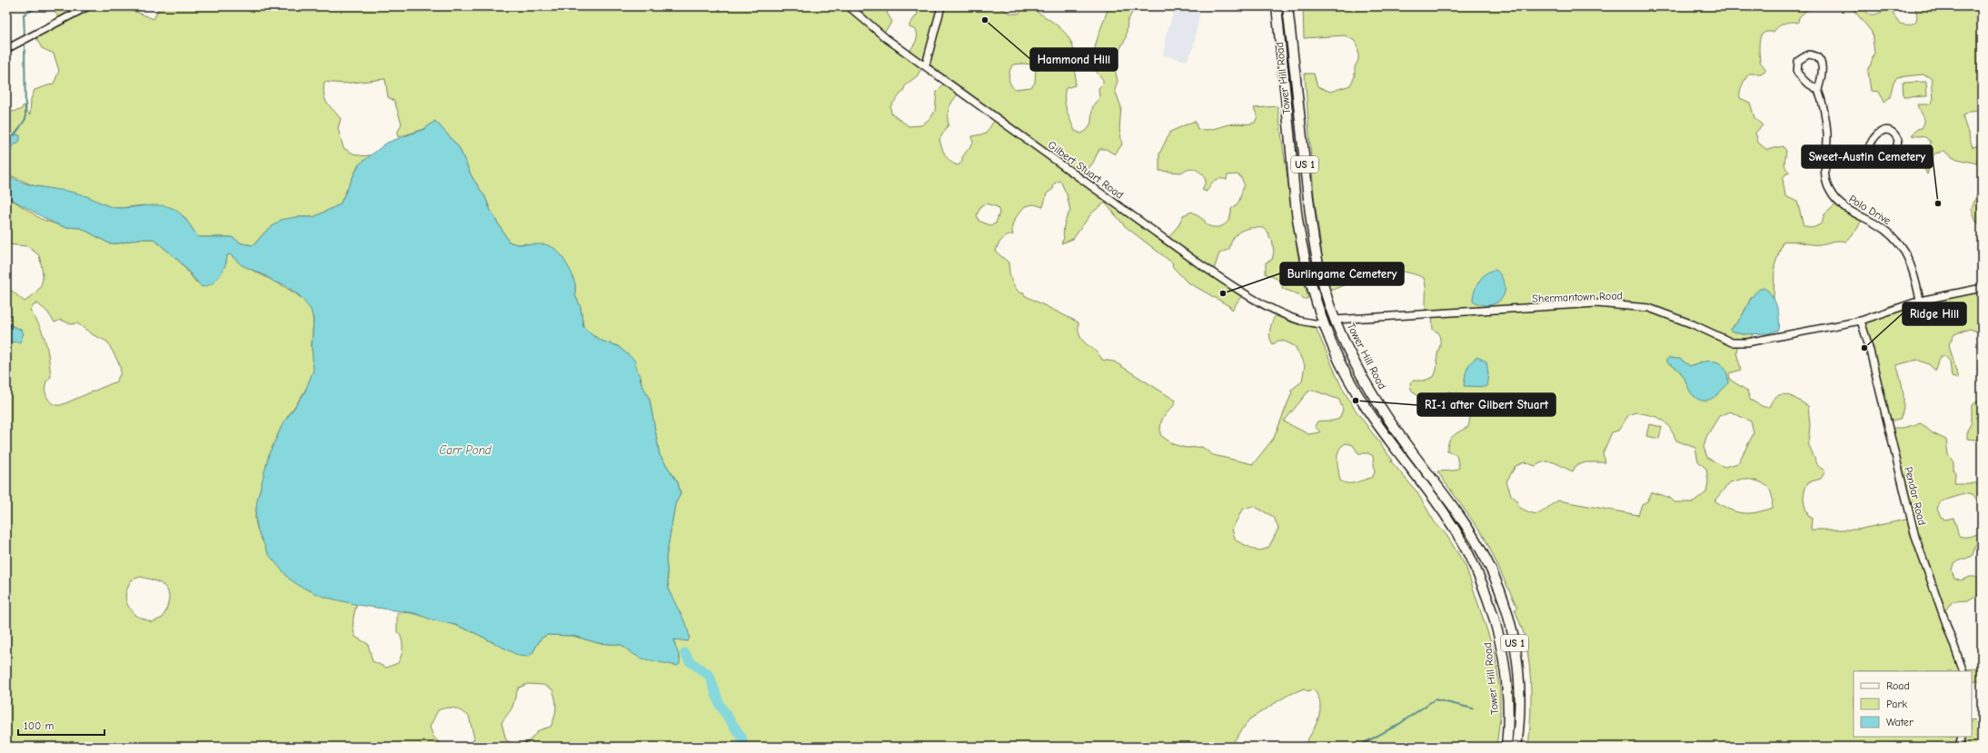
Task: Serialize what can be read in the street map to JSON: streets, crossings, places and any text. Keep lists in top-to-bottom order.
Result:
{
  "streets": {
    "highway": ["Tower Hill Road", "US 1"],
    "street": [
      "Gilbert Stuart Road",
      "Polo Drive",
      "Shermantown Road",
      "Pendar Road"
    ]
  },
  "crossings": [
    ["Tower Hill Road", "Gilbert Stuart Road"],
    ["Tower Hill Road", "Shermantown Road"],
    ["Polo Drive", "Shermantown Road"],
    ["Shermantown Road", "Pendar Road"]
  ],
  "water": ["Carr Pond"],
  "places": [
    "Hammond Hill",
    "Sweet-Austin Cemetery",
    "Burlingame Cemetery",
    "Ridge Hill",
    "RI-1 after Gilbert Stuart"
  ],
  "legend": ["Road", "Park", "Water"],
  "scale_bar": "100 m"
}
